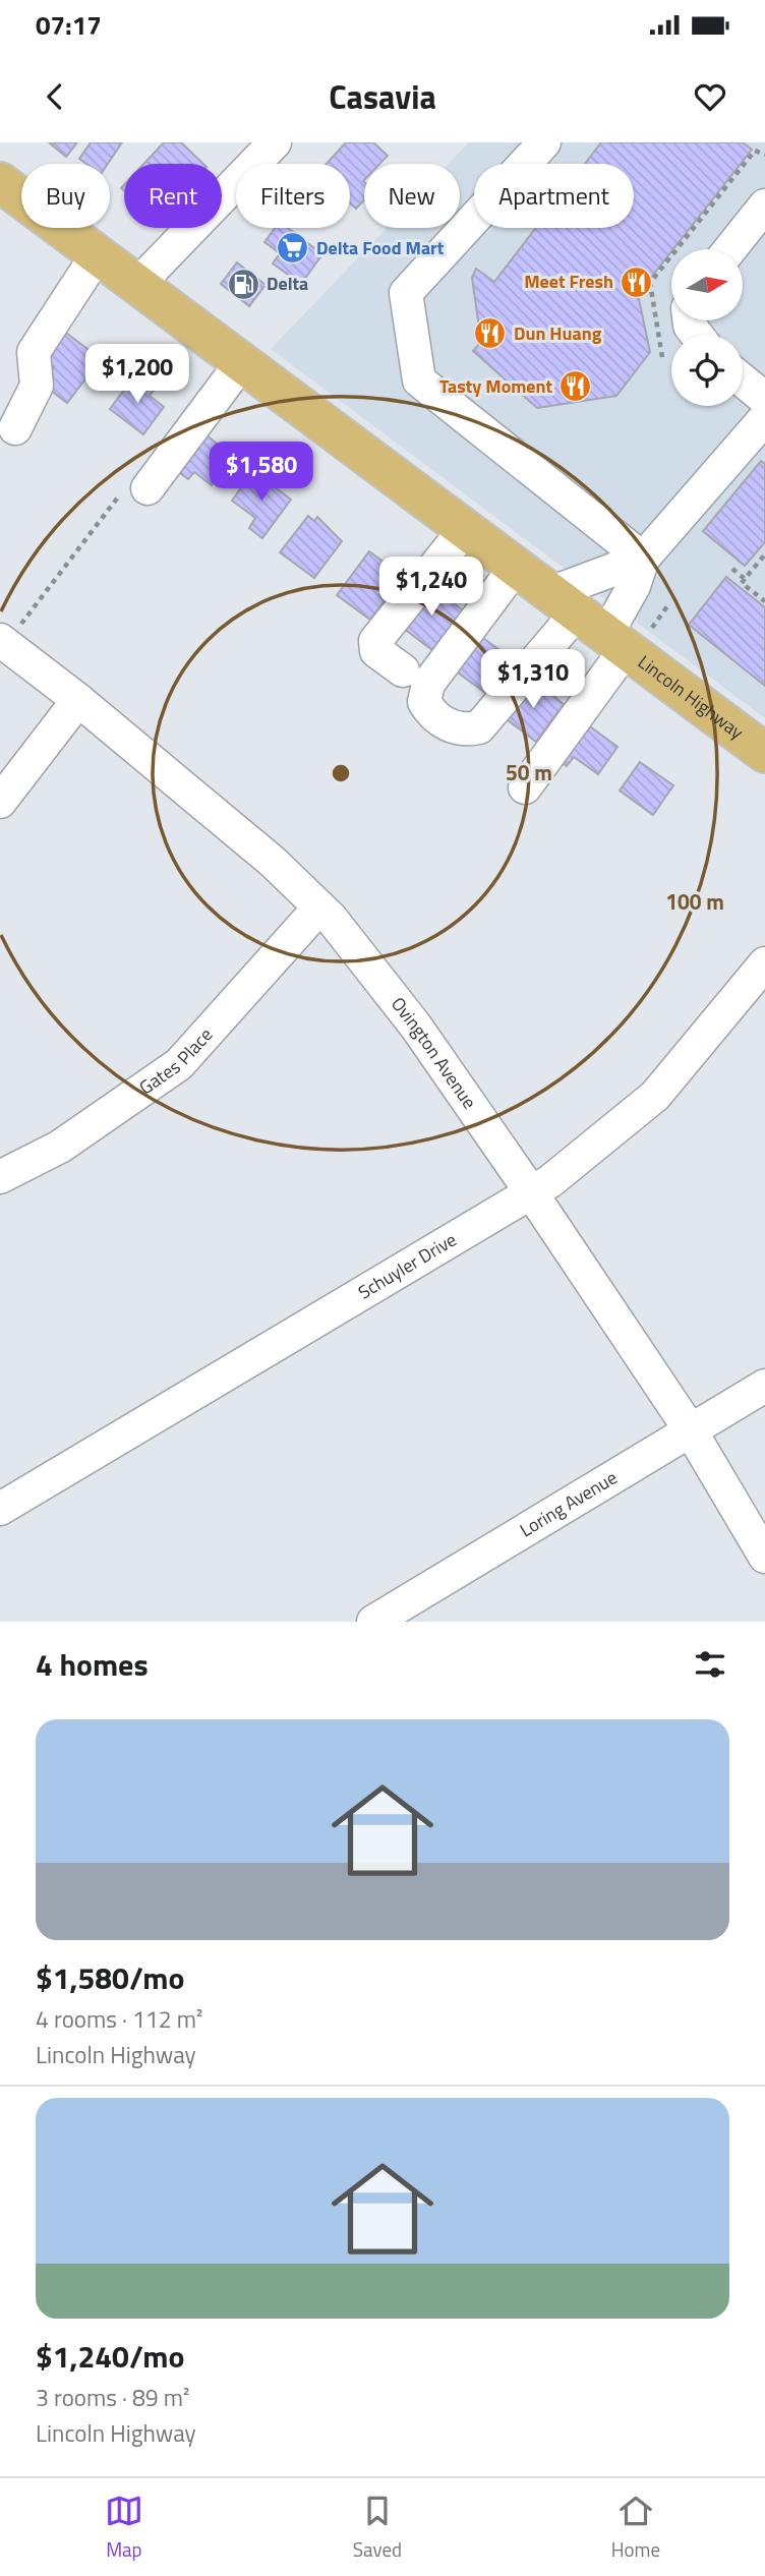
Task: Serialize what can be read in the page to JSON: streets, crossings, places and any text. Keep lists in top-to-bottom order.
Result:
{
  "streets": {
    "main road": ["Lincoln Highway"],
    "street": [
      "Ovington Avenue",
      "Gates Place",
      "Schuyler Drive",
      "Loring Avenue"
    ]
  },
  "crossings": [
    ["Ovington Avenue", "Gates Place"],
    ["Ovington Avenue", "Schuyler Drive"],
    ["Ovington Avenue", "Loring Avenue"]
  ],
  "places": {
    "supermarket": ["Delta Food Mart"],
    "restaurant": ["Meet Fresh", "Dun Huang", "Tasty Moment"],
    "fuel station": ["Delta"]
  },
  "north": "right",
  "page": {
    "status": "07:17",
    "header": "Casavia",
    "chip": [
      "Buy",
      "Rent",
      "Filters",
      "New",
      "Apartment"
    ],
    "price": [
      "$1,200",
      "$1,580",
      "$1,240",
      "$1,310"
    ],
    "heading": "4 homes",
    "list": [
      {
        "name": "$1,580/mo",
        "note": "4 rooms · 112 m² · Lincoln Highway"
      },
      {
        "name": "$1,240/mo",
        "note": "3 rooms · 89 m² · Lincoln Highway"
      }
    ],
    "tabs": ["Map", "Saved", "Home"]
  },
  "rings": ["50 m", "100 m"]
}
